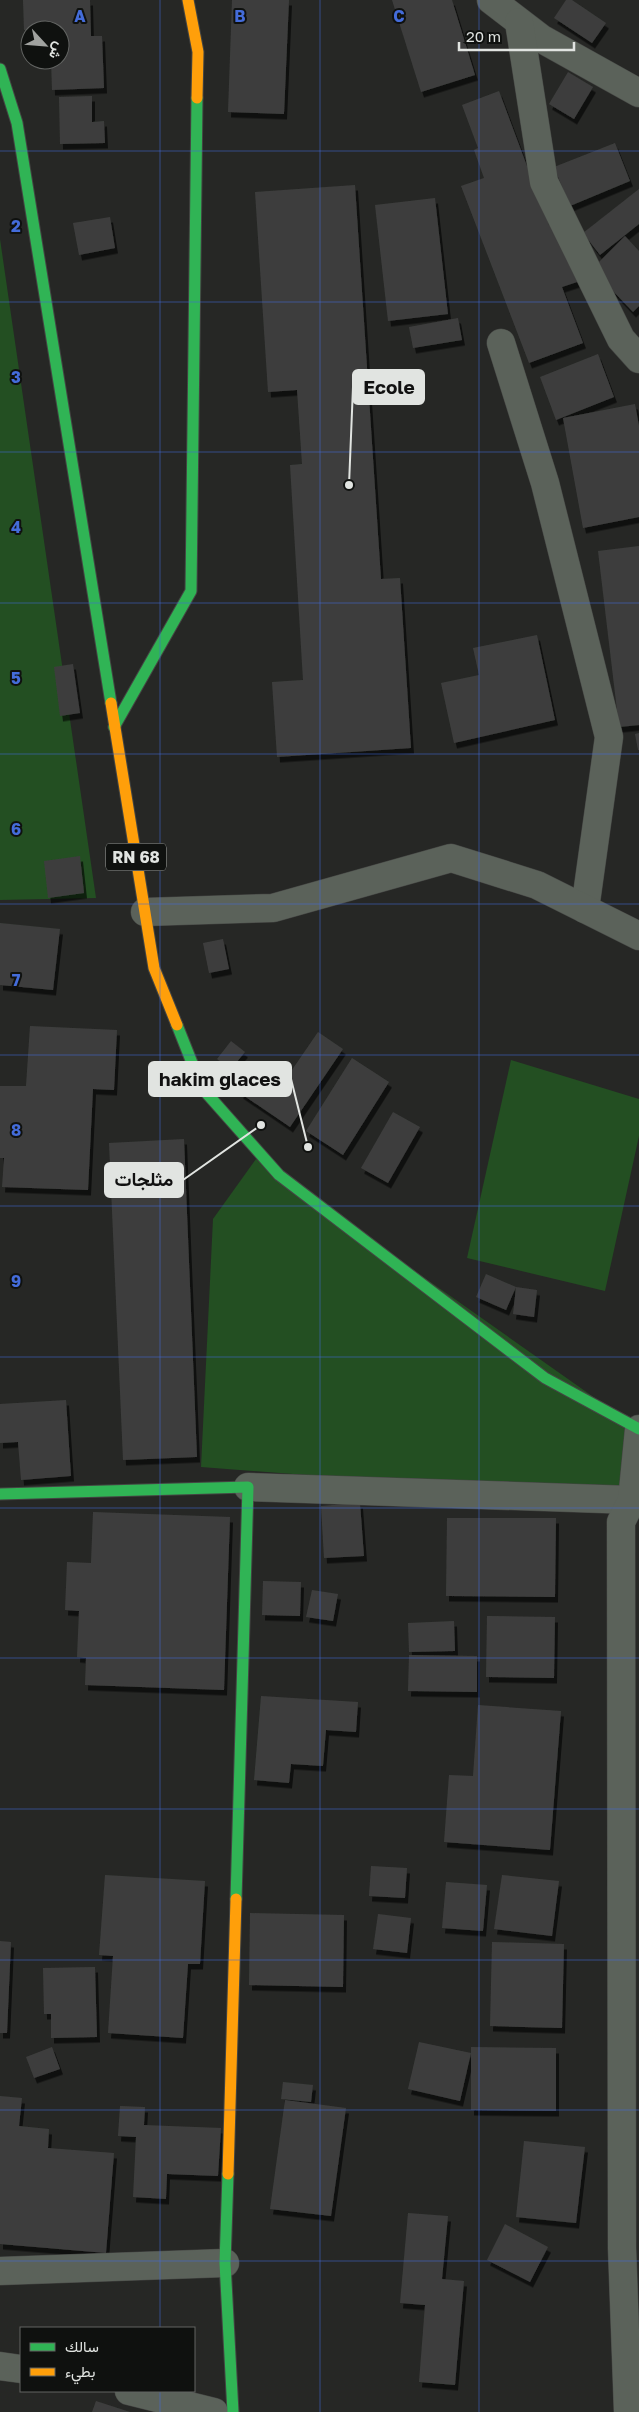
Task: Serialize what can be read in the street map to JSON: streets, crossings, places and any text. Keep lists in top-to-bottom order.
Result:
{
  "streets": {
    "street": ["RN 68"]
  },
  "places": ["Ecole", "مثلجات", "hakim glaces"],
  "legend": ["سالك", "بطيء"],
  "scale_bar": "20 m",
  "north": "bottom right",
  "grid": {
    "columns": ["A", "B", "C"],
    "rows": [
      "2",
      "3",
      "4",
      "5",
      "6",
      "7",
      "8",
      "9"
    ]
  }
}
